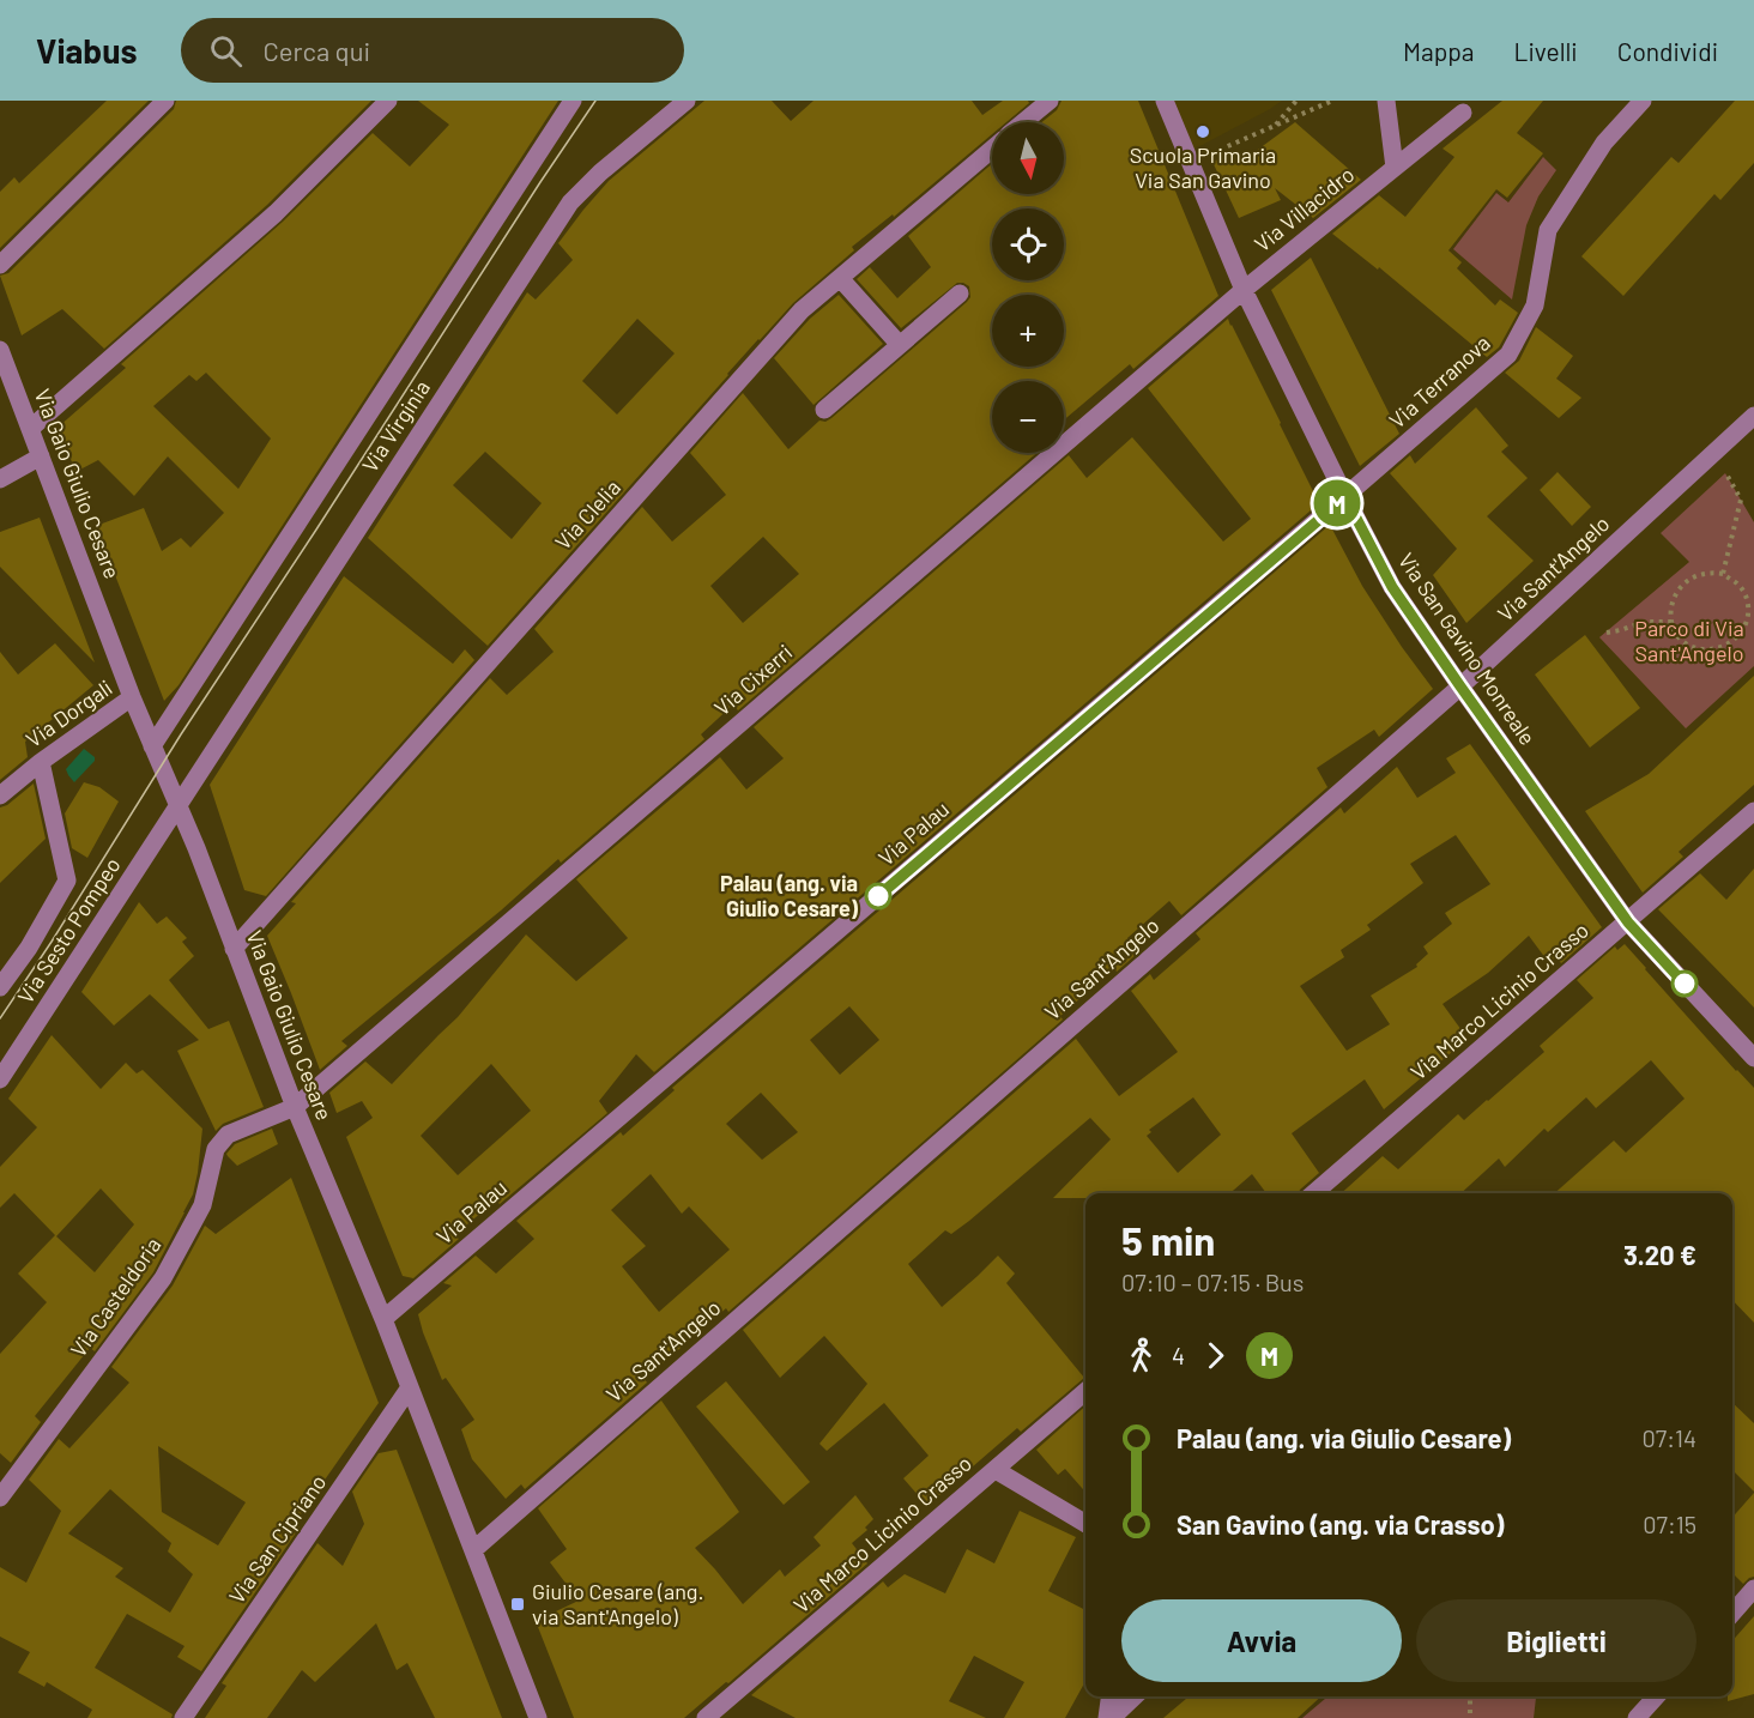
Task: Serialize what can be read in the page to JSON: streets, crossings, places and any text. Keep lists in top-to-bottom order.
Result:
{
  "streets": {
    "street": [
      "Via Villacidro",
      "Via Terranova",
      "Via Virginia",
      "Via Gaio Giulio Cesare",
      "Via Clelia",
      "Via Sant'Angelo",
      "Via San Gavino Monreale",
      "Via Cixerri",
      "Via Dorgali",
      "Via Palau",
      "Via Sesto Pompeo",
      "Via Marco Licinio Crasso",
      "Via Casteldoria",
      "Via San Cipriano"
    ]
  },
  "crossings": [
    ["Via Villacidro", "Via San Gavino Monreale"],
    ["Via Villacidro", "Via Cixerri"],
    ["Via Terranova", "Via San Gavino Monreale"],
    ["Via Terranova", "Via Palau"],
    ["Via Virginia", "Via Gaio Giulio Cesare"],
    ["Via Virginia", "Via Sesto Pompeo"],
    ["Via Gaio Giulio Cesare", "Via Clelia"],
    ["Via Gaio Giulio Cesare", "Via Sant'Angelo"],
    ["Via Gaio Giulio Cesare", "Via Cixerri"],
    ["Via Gaio Giulio Cesare", "Via Dorgali"],
    ["Via Gaio Giulio Cesare", "Via Palau"],
    ["Via Gaio Giulio Cesare", "Via Sesto Pompeo"],
    ["Via Gaio Giulio Cesare", "Via Casteldoria"],
    ["Via Gaio Giulio Cesare", "Via San Cipriano"],
    ["Via Sant'Angelo", "Via San Gavino Monreale"],
    ["Via San Gavino Monreale", "Via Cixerri"],
    ["Via San Gavino Monreale", "Via Palau"],
    ["Via San Gavino Monreale", "Via Marco Licinio Crasso"],
    ["Via Cixerri", "Via Casteldoria"]
  ],
  "parks": ["Parco di Via Sant'Angelo"],
  "places": {
    "other": ["Scuola Primaria Via San Gavino", "Palau (ang. via Giulio Cesare)"],
    "transit": ["Giulio Cesare (ang. via Sant'Angelo)"]
  },
  "lines": ["bus line M"],
  "north": "bottom",
  "page": {
    "header": "Viabus",
    "search": "Cerca qui",
    "nav": ["Mappa", "Livelli", "Condividi"],
    "on_map": "M",
    "map_buttons": ["+", "−"],
    "heading": ["5 min", "07:10 – 07:15 · Bus", "3.20 €"],
    "legs": ["4", "M"],
    "list": [
      {
        "name": "Palau (ang. via Giulio Cesare)",
        "value": "07:14"
      },
      {
        "name": "San Gavino (ang. via Crasso)",
        "value": "07:15"
      }
    ],
    "buttons": ["Avvia", "Biglietti"]
  }
}
